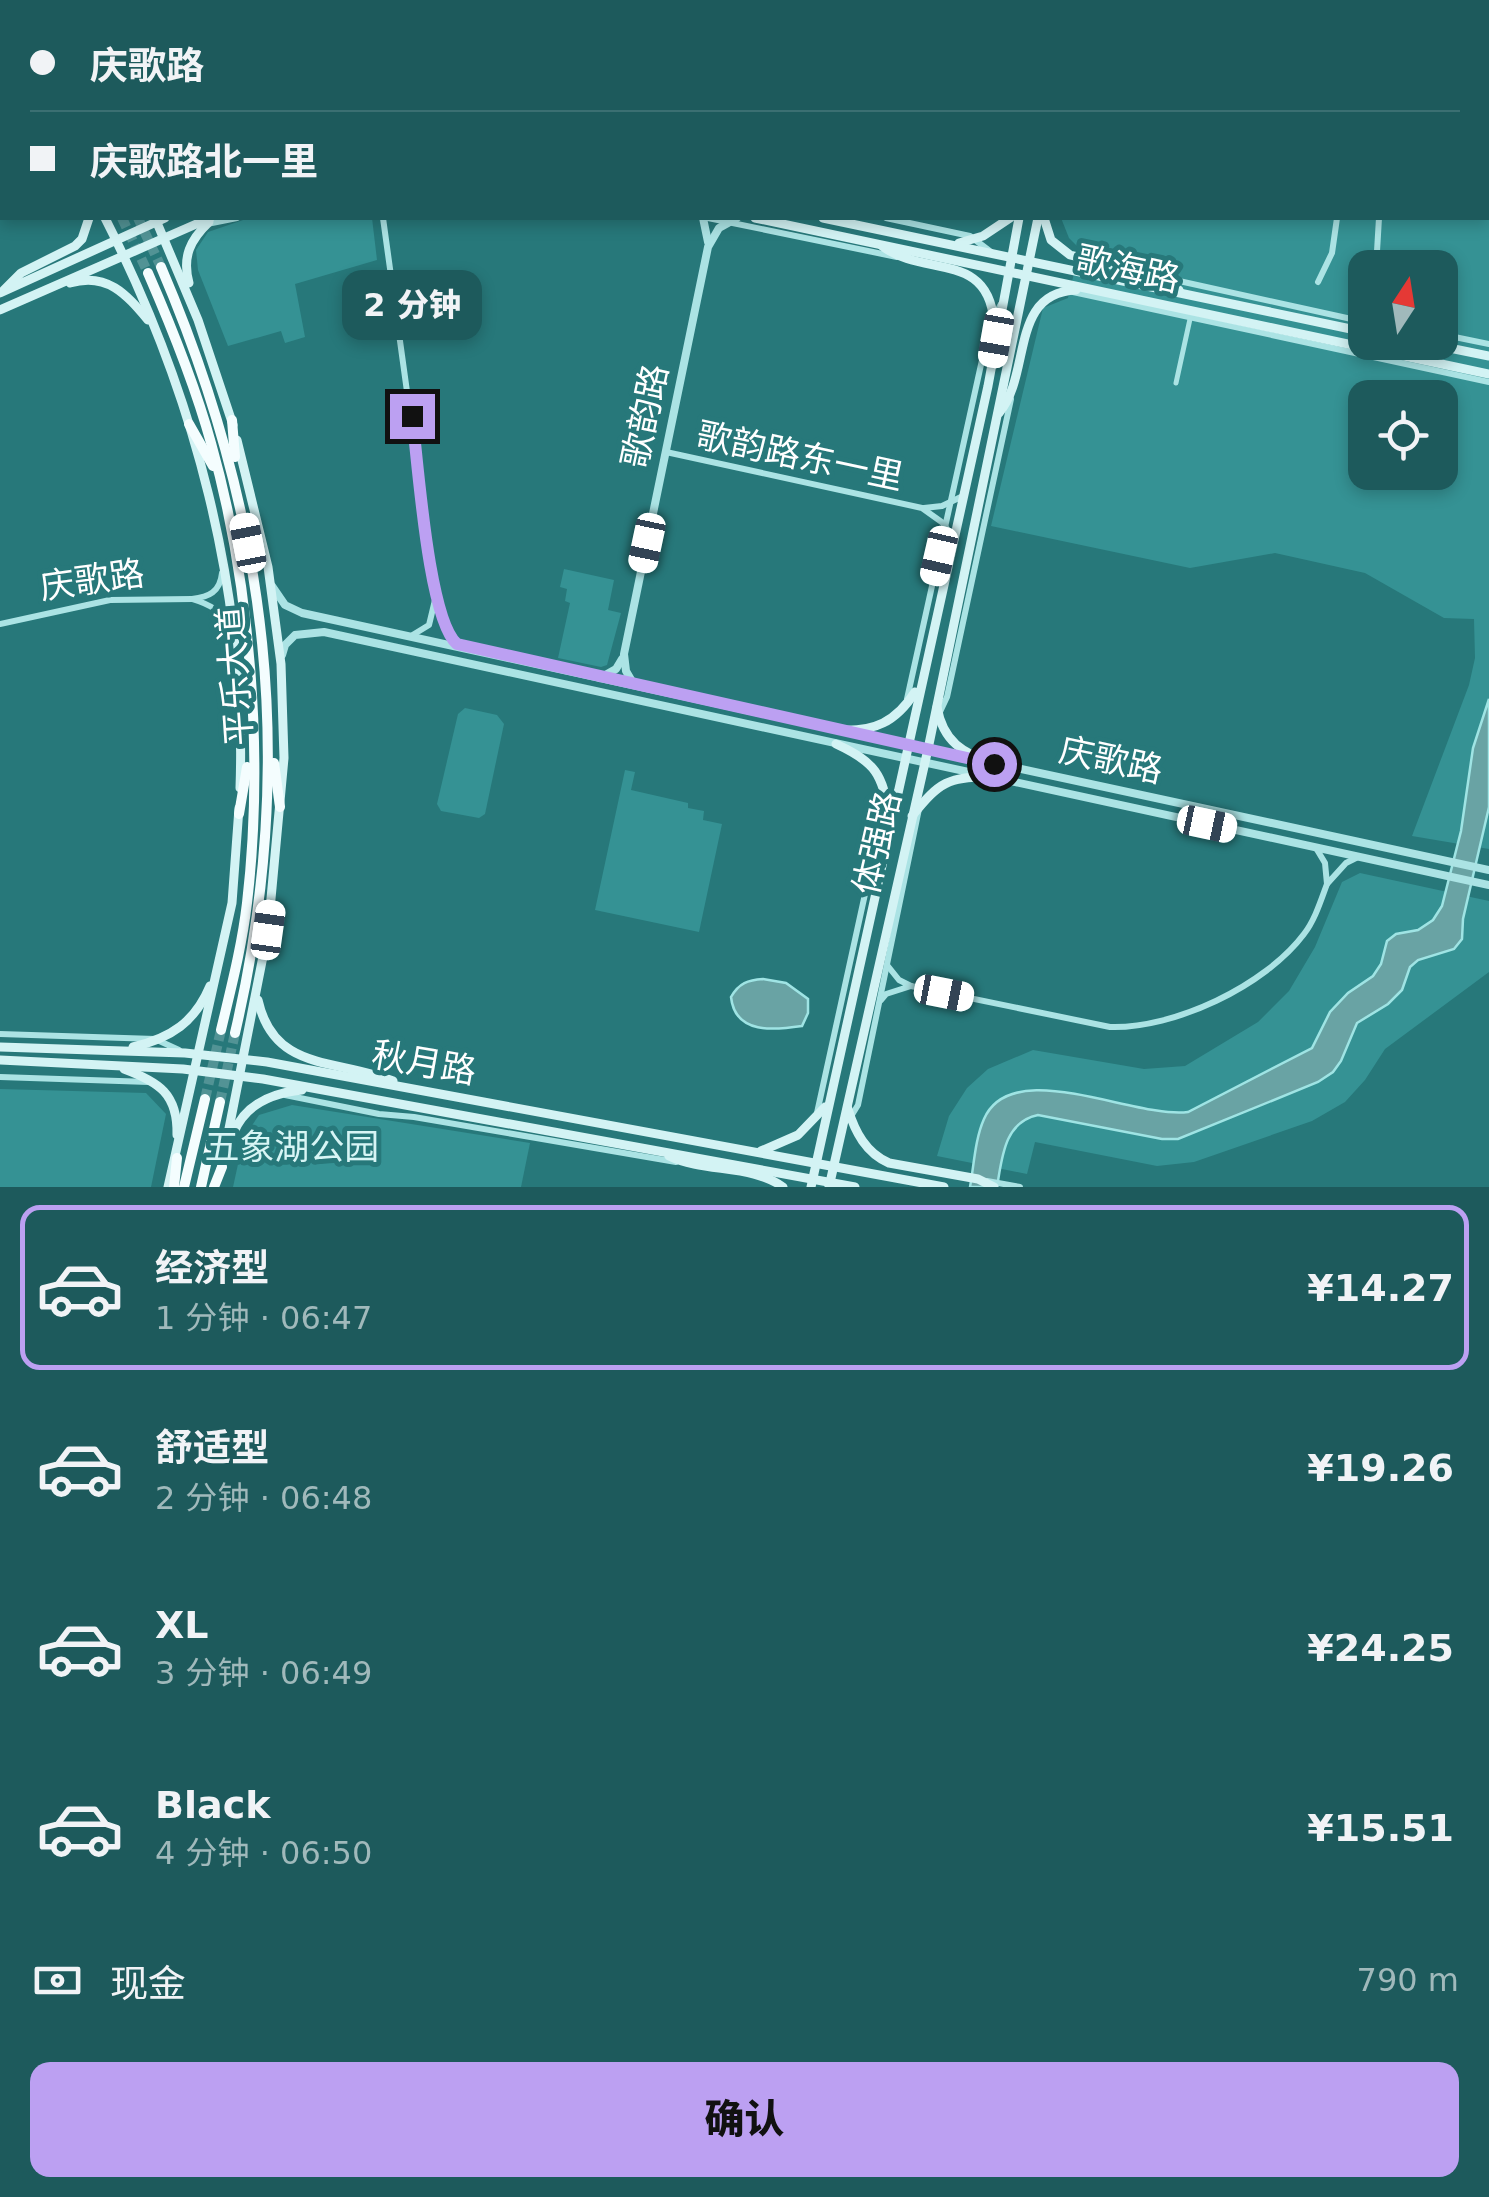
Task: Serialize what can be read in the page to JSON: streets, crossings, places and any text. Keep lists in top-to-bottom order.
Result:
{
  "streets": {
    "highway": ["平乐大道"],
    "main road": ["歌海路", "体强路", "秋月路"],
    "street": ["歌韵路", "歌韵路东一里", "庆歌路"]
  },
  "crossings": [
    ["歌海路", "体强路"],
    ["歌韵路", "歌韵路东一里"],
    ["歌韵路东一里", "体强路"],
    ["庆歌路", "体强路"],
    ["体强路", "秋月路"]
  ],
  "parks": ["五象湖公园"],
  "north": "top",
  "page": {
    "banner": ["庆歌路", "庆歌路北一里"],
    "bubble": "2 分钟",
    "list": [
      {
        "name": "经济型",
        "note": "1 分钟 · 06:47",
        "value": "¥14.27"
      },
      {
        "name": "舒适型",
        "note": "2 分钟 · 06:48",
        "value": "¥19.26"
      },
      {
        "name": "XL",
        "note": "3 分钟 · 06:49",
        "value": "¥24.25"
      },
      {
        "name": "Black",
        "note": "4 分钟 · 06:50",
        "value": "¥15.51"
      }
    ],
    "pay": ["现金", "790 m"],
    "buttons": "确认"
  }
}
